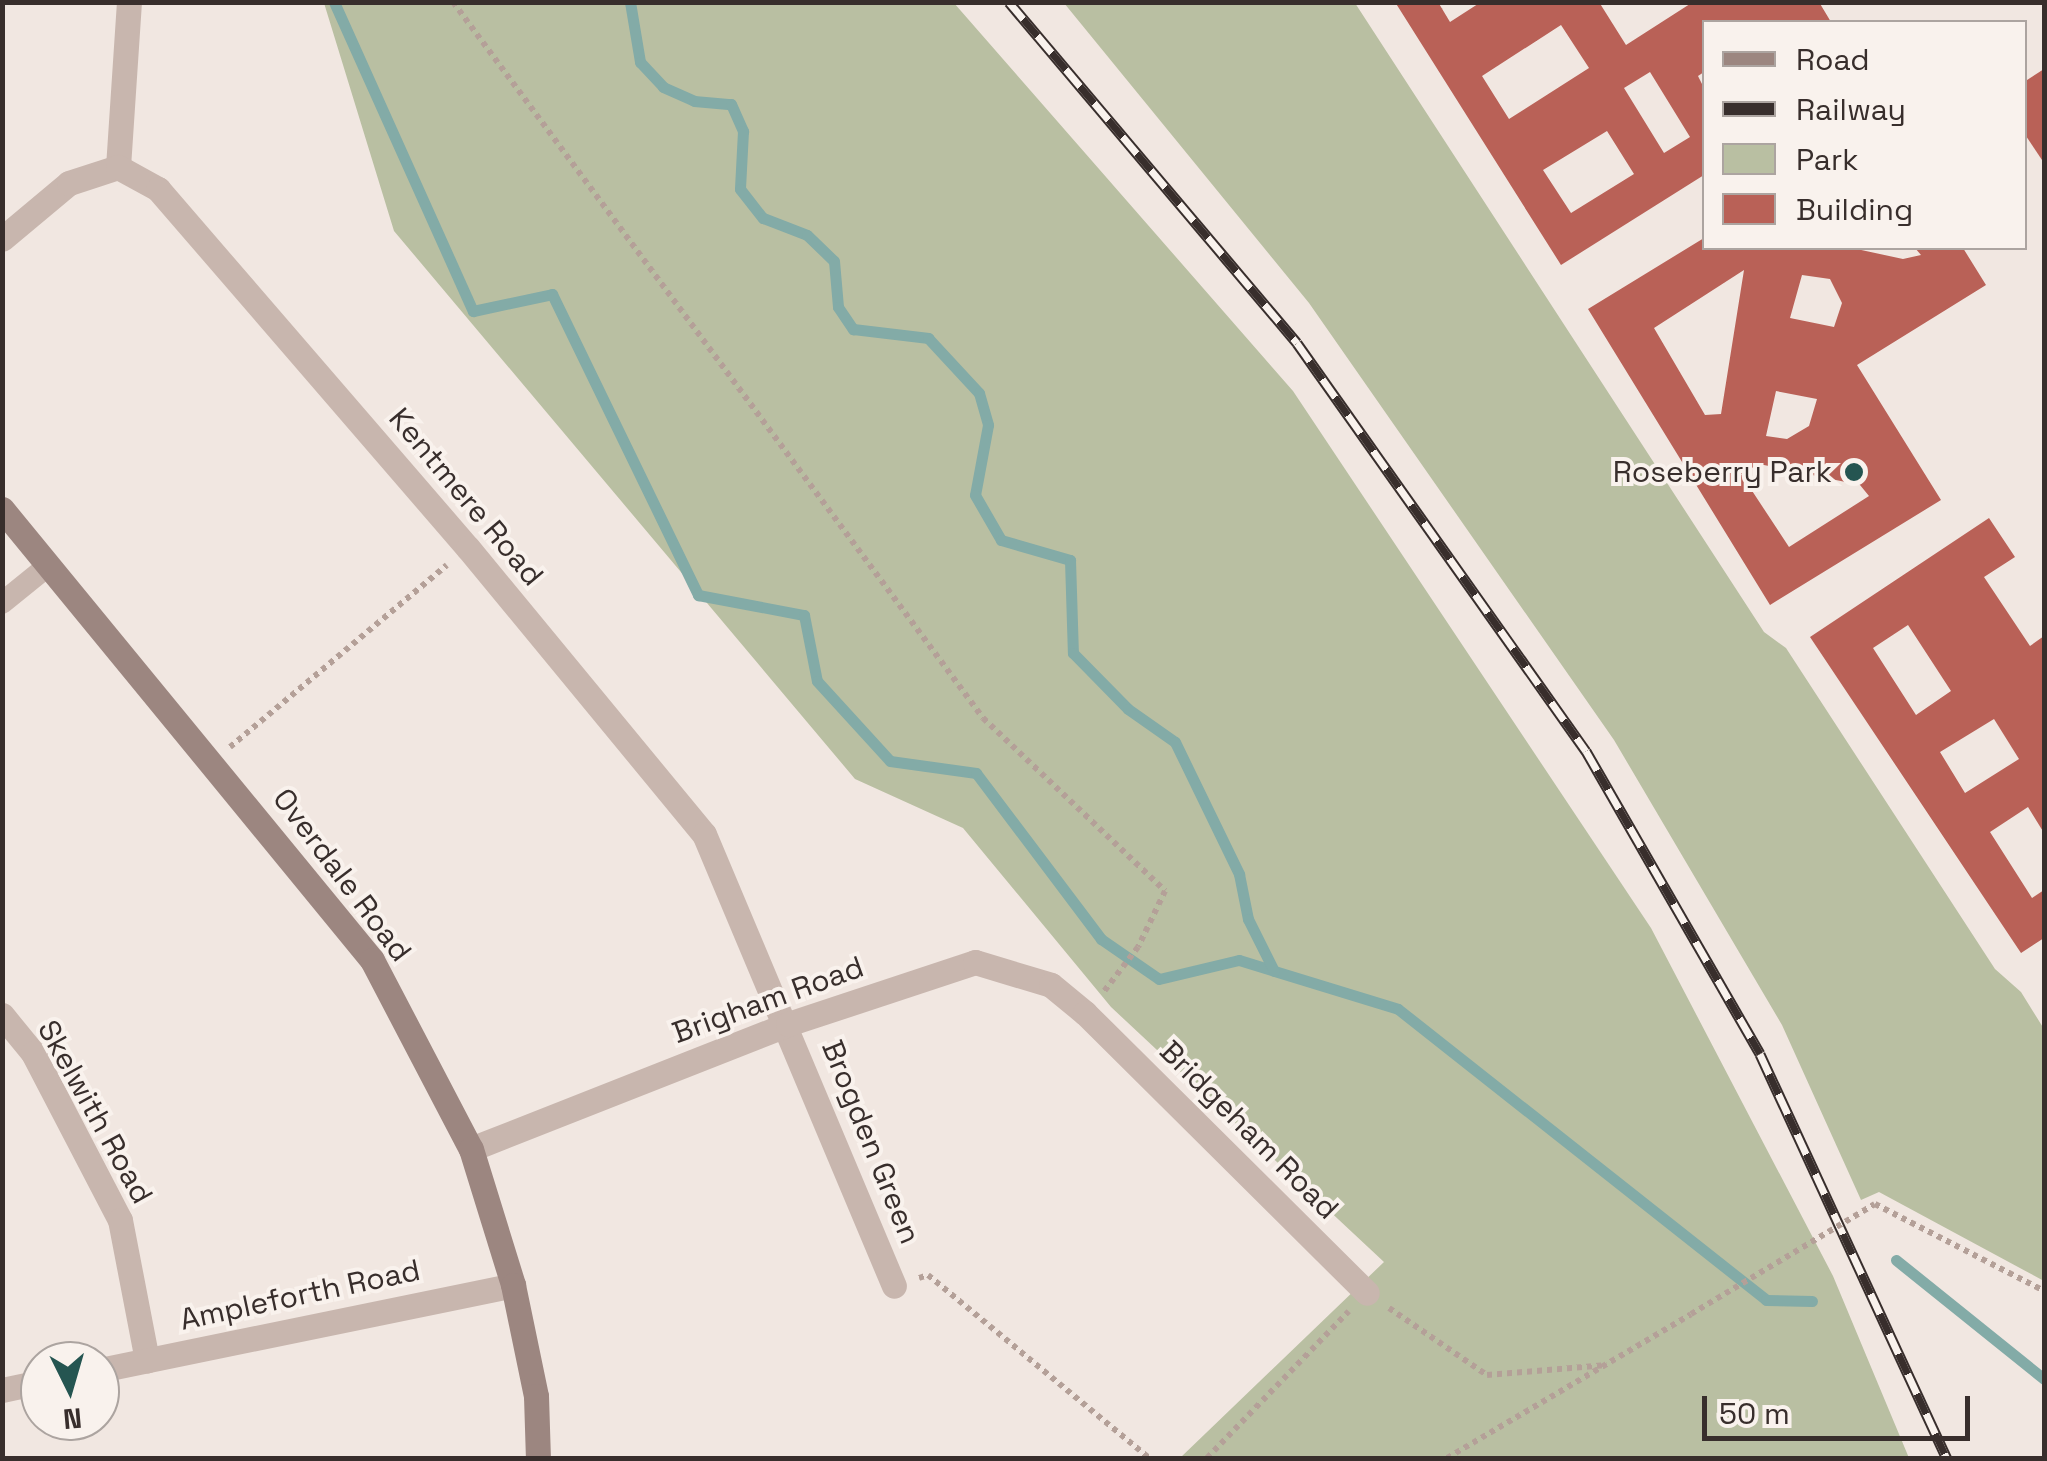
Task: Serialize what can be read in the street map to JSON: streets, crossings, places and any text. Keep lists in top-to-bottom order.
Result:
{
  "streets": {
    "street": [
      "Kentmere Road",
      "Overdale Road",
      "Brigham Road",
      "Skelwith Road",
      "Bridgeham Road",
      "Brogden Green",
      "Ampleforth Road"
    ]
  },
  "crossings": [
    ["Kentmere Road", "Brigham Road"],
    ["Kentmere Road", "Brogden Green"],
    ["Overdale Road", "Brigham Road"],
    ["Overdale Road", "Ampleforth Road"],
    ["Brigham Road", "Bridgeham Road"],
    ["Brigham Road", "Brogden Green"],
    ["Skelwith Road", "Ampleforth Road"]
  ],
  "places": ["Roseberry Park"],
  "legend": [
    "Road",
    "Railway",
    "Park",
    "Building"
  ],
  "scale_bar": "50 m",
  "north": "bottom"
}
